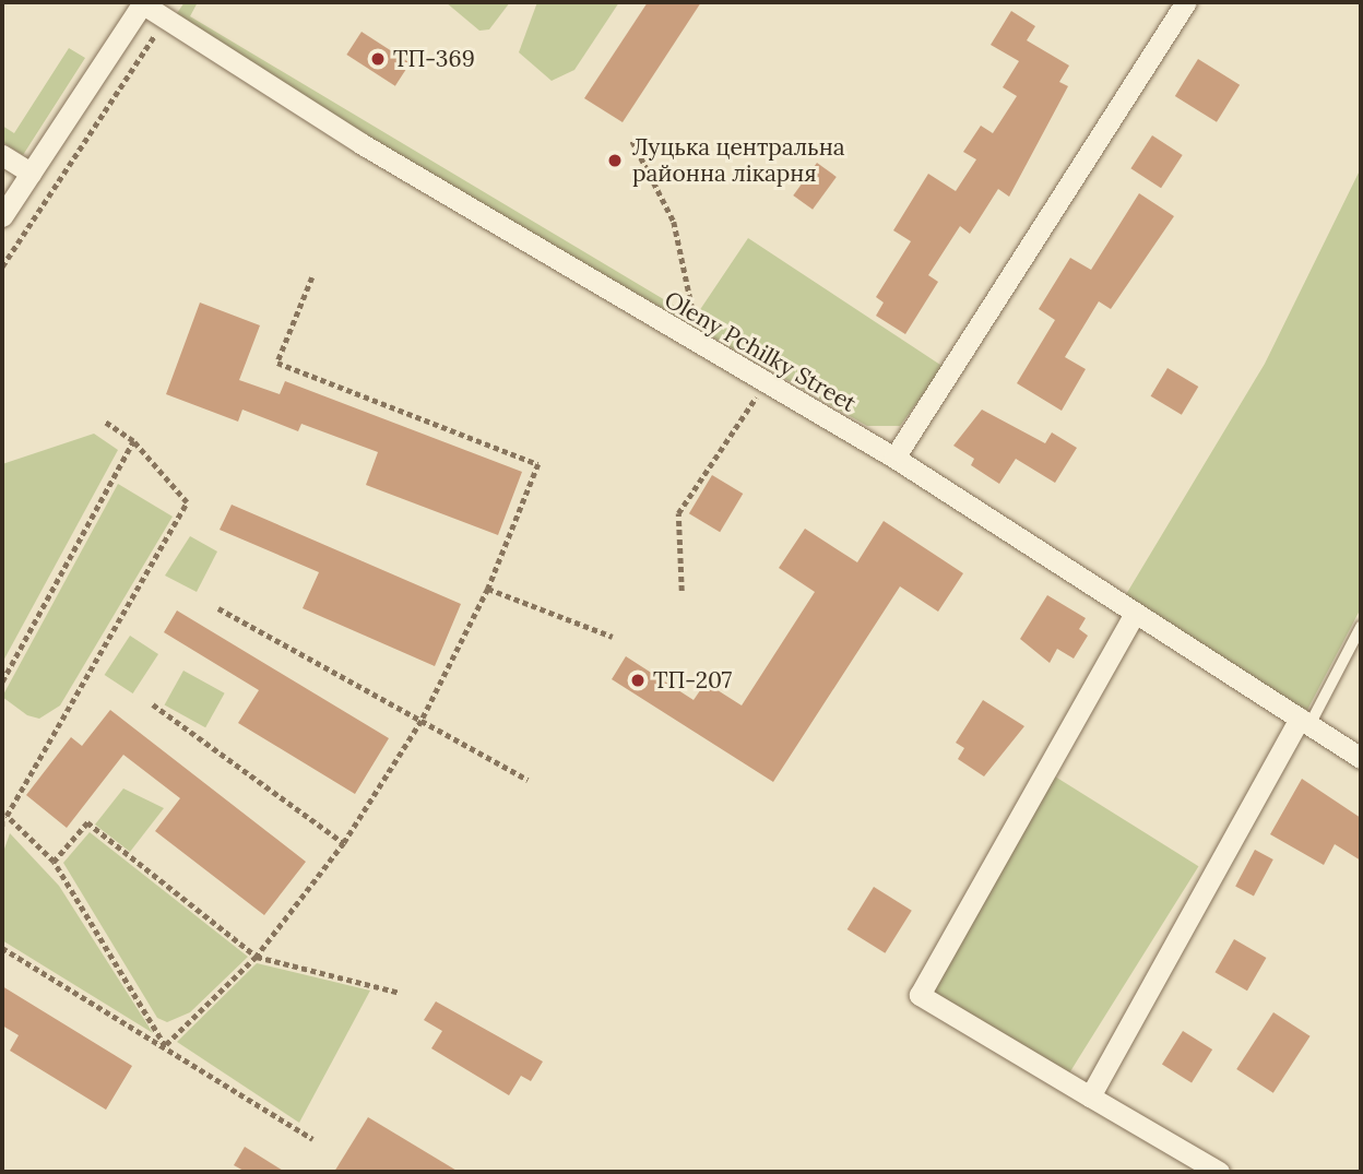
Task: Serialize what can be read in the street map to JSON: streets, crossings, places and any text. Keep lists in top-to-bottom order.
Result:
{
  "streets": {
    "street": ["Oleny Pchilky Street"]
  },
  "places": ["ТП-369", "Луцька центральна районна лікарня", "ТП-207"]
}
